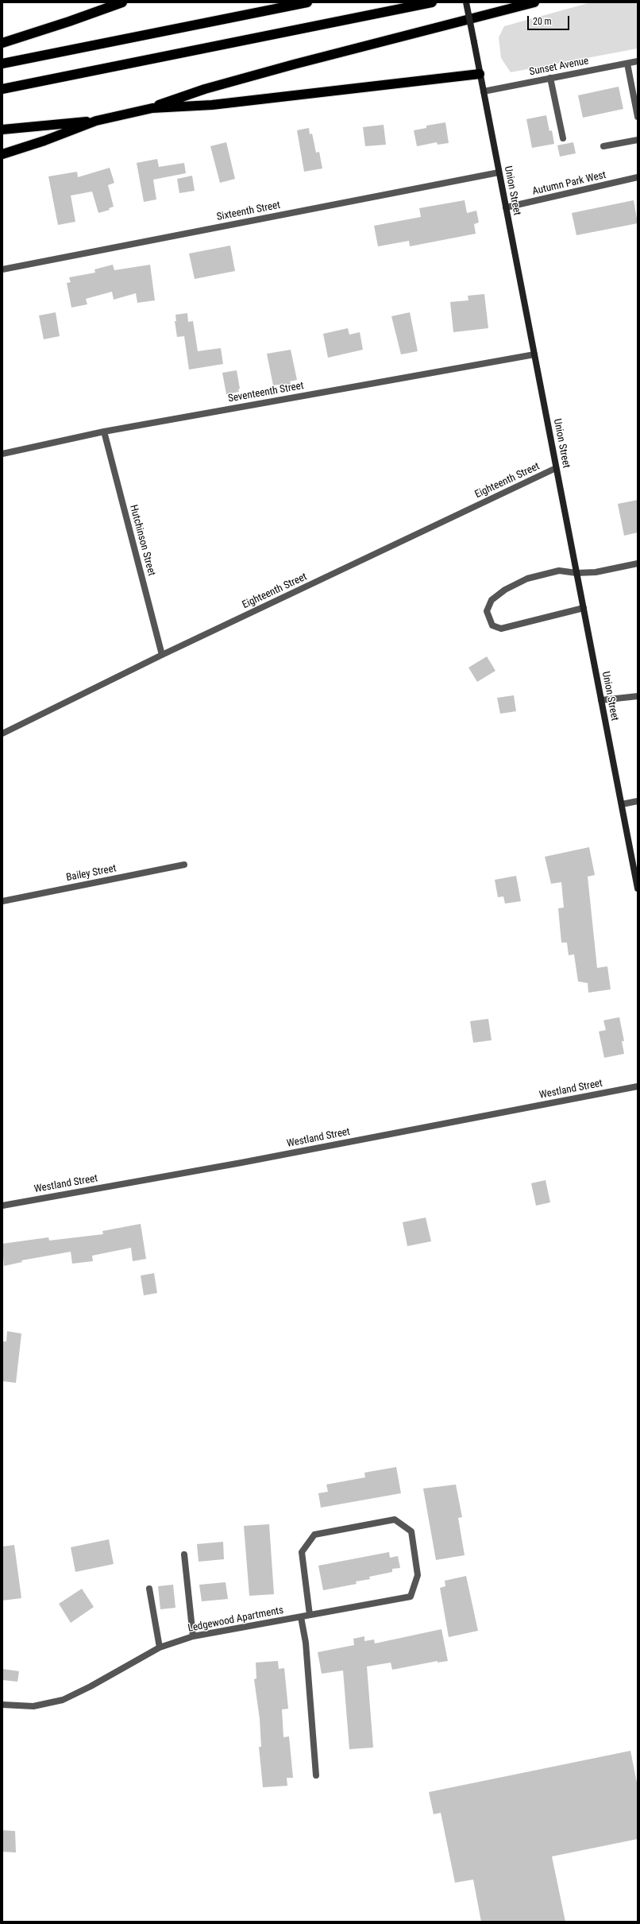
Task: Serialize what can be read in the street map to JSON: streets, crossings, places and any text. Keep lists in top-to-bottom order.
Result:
{
  "streets": {
    "main road": ["Union Street"],
    "street": [
      "Sunset Avenue",
      "Autumn Park West",
      "Sixteenth Street",
      "Seventeenth Street",
      "Eighteenth Street",
      "Hutchinson Street",
      "Bailey Street",
      "Westland Street",
      "Ledgewood Apartments"
    ]
  },
  "crossings": [
    ["Sunset Avenue", "Union Street"],
    ["Autumn Park West", "Union Street"],
    ["Union Street", "Sixteenth Street"],
    ["Union Street", "Seventeenth Street"],
    ["Union Street", "Eighteenth Street"],
    ["Seventeenth Street", "Hutchinson Street"],
    ["Eighteenth Street", "Hutchinson Street"]
  ],
  "scale_bar": "20 m"
}
